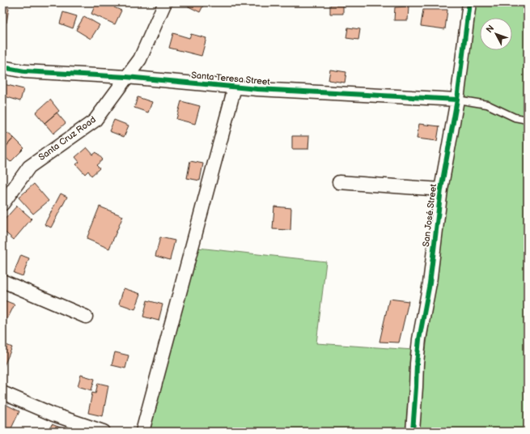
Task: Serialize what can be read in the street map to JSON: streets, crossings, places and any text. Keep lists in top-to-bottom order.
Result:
{
  "streets": {
    "street": ["Santa Teresa Street", "Santa Cruz Road", "San José Street"]
  },
  "crossings": [
    ["Santa Teresa Street", "Santa Cruz Road"],
    ["Santa Teresa Street", "San José Street"]
  ],
  "north": "top left"
}
